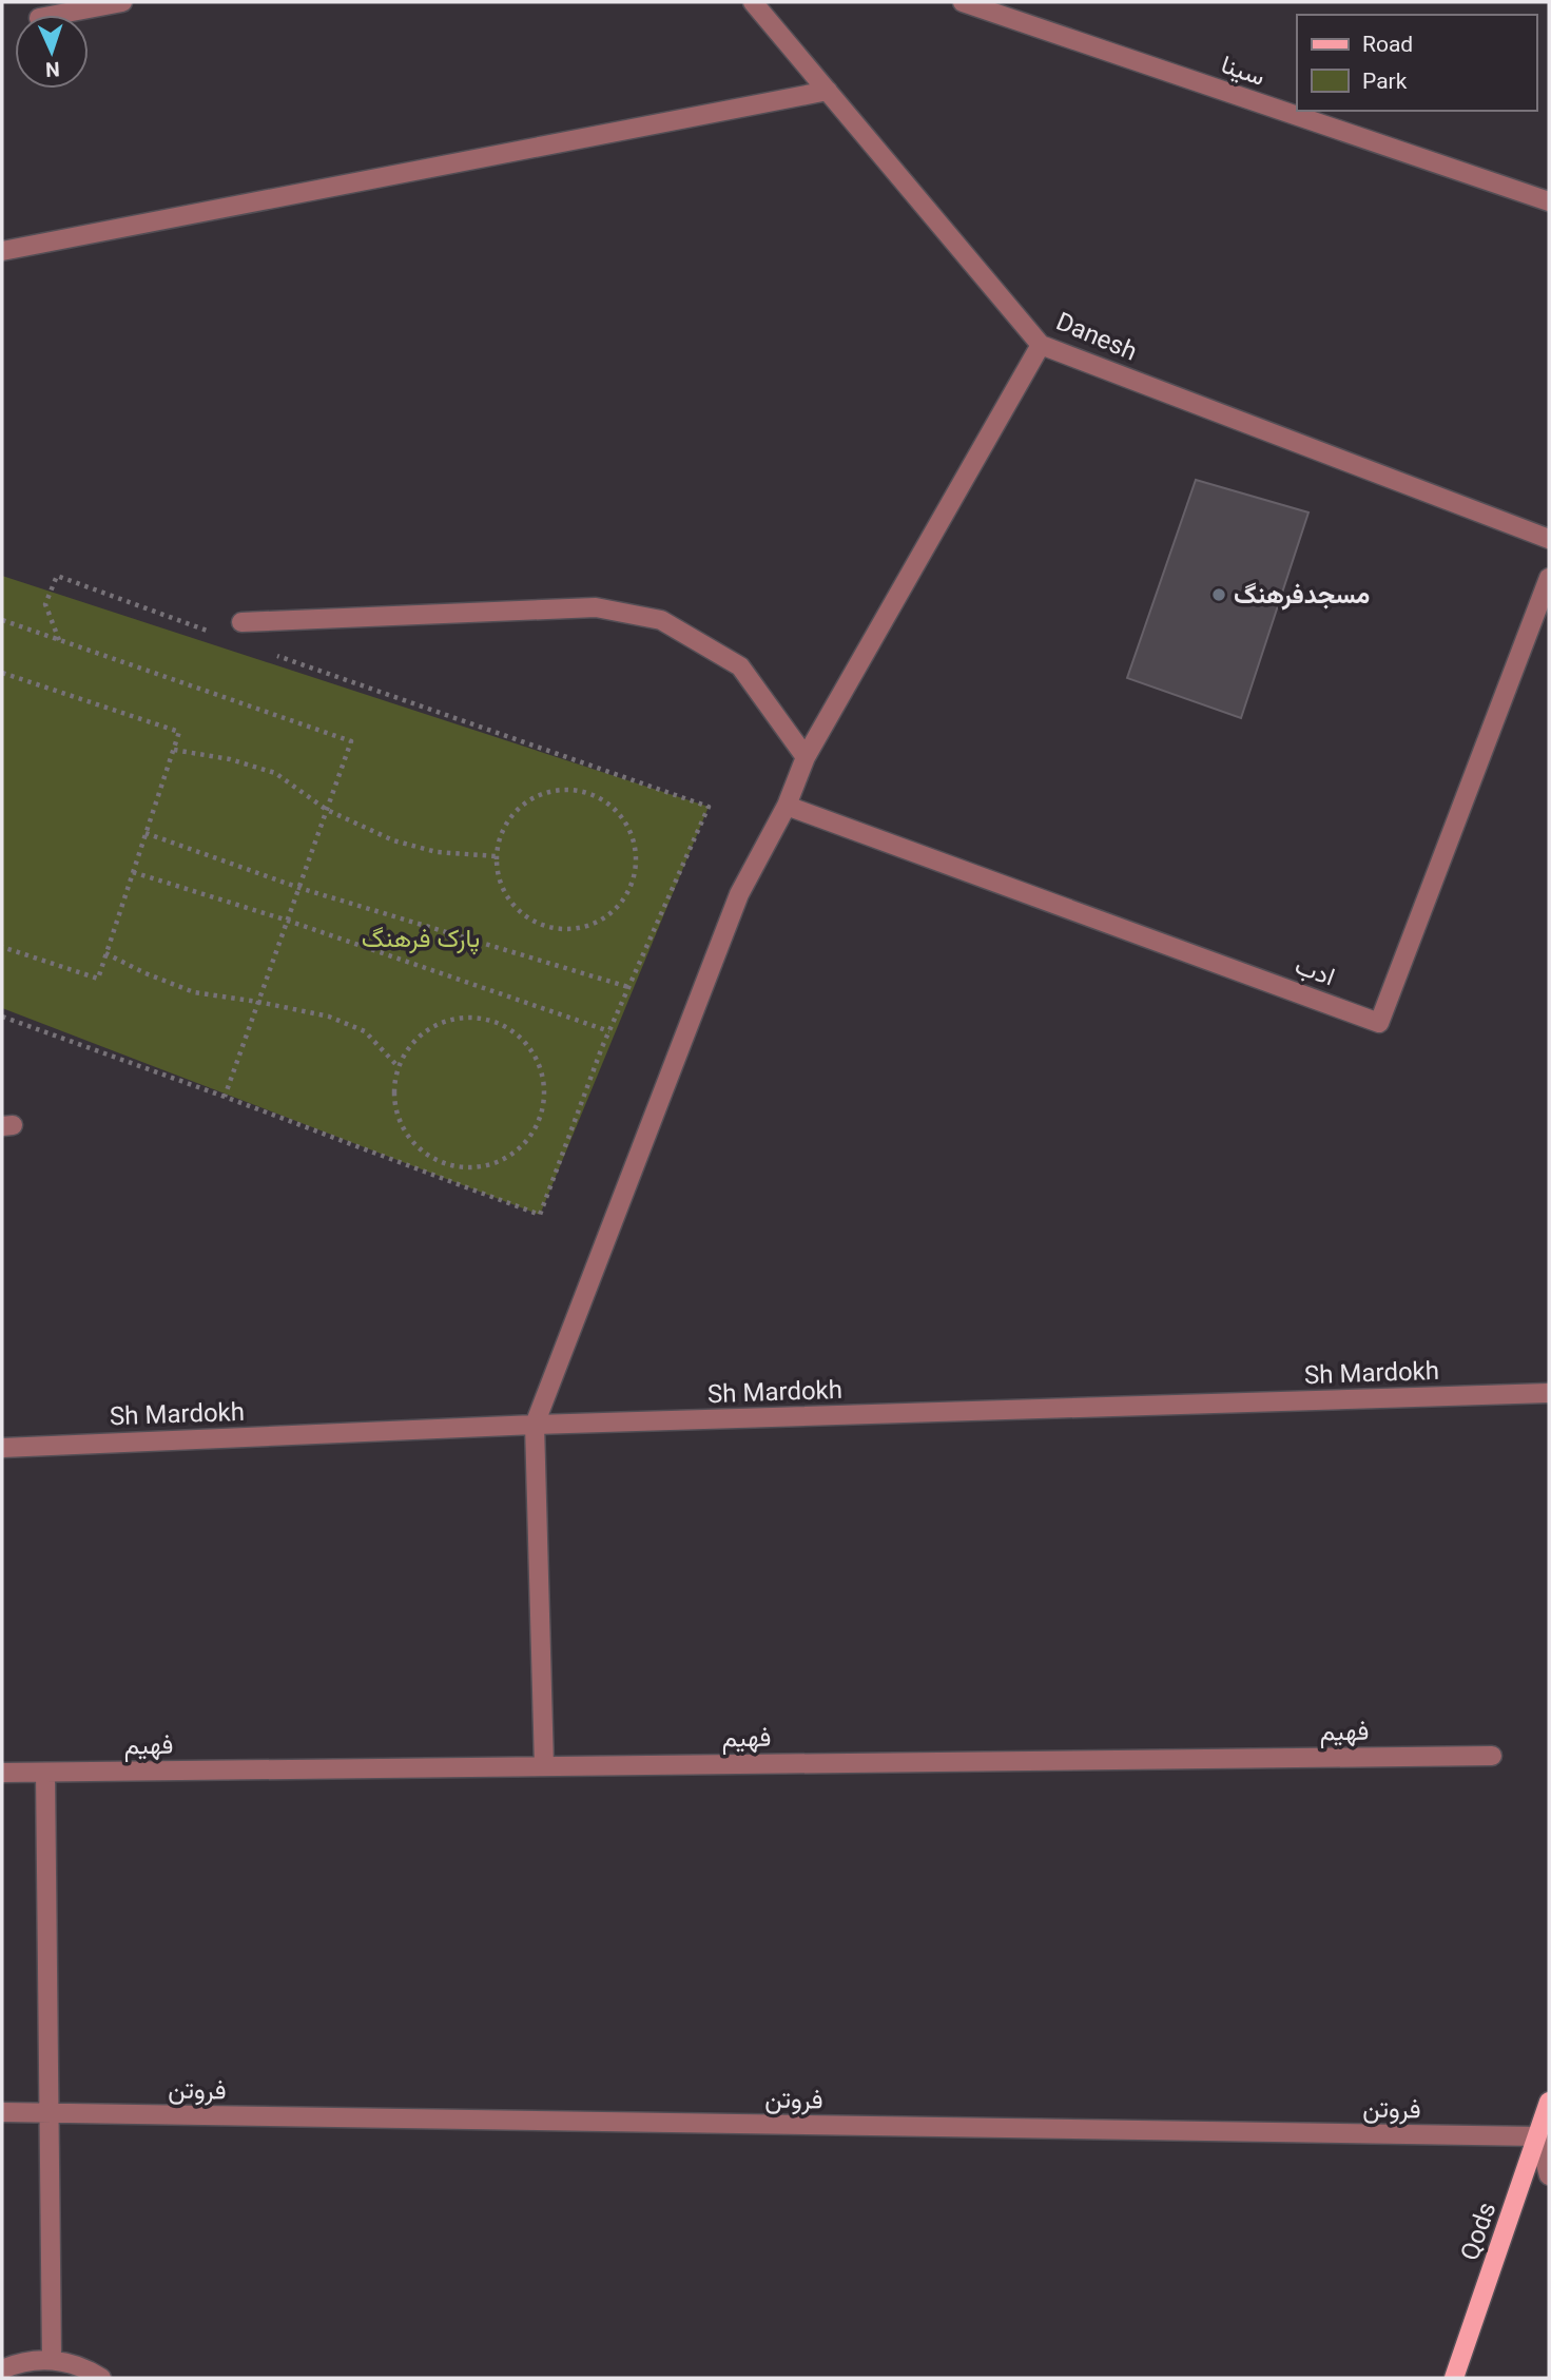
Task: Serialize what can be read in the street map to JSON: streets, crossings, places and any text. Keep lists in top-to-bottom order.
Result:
{
  "streets": {
    "main road": ["Qods"],
    "street": [
      "سینا",
      "Danesh",
      "ادب",
      "Sh Mardokh",
      "فهیم",
      "فروتن"
    ]
  },
  "crossings": [
    ["فروتن", "Qods"]
  ],
  "parks": ["پارک فرهنگ"],
  "places": ["مسجدفرهنگ"],
  "legend": ["Road", "Park"],
  "north": "bottom"
}
